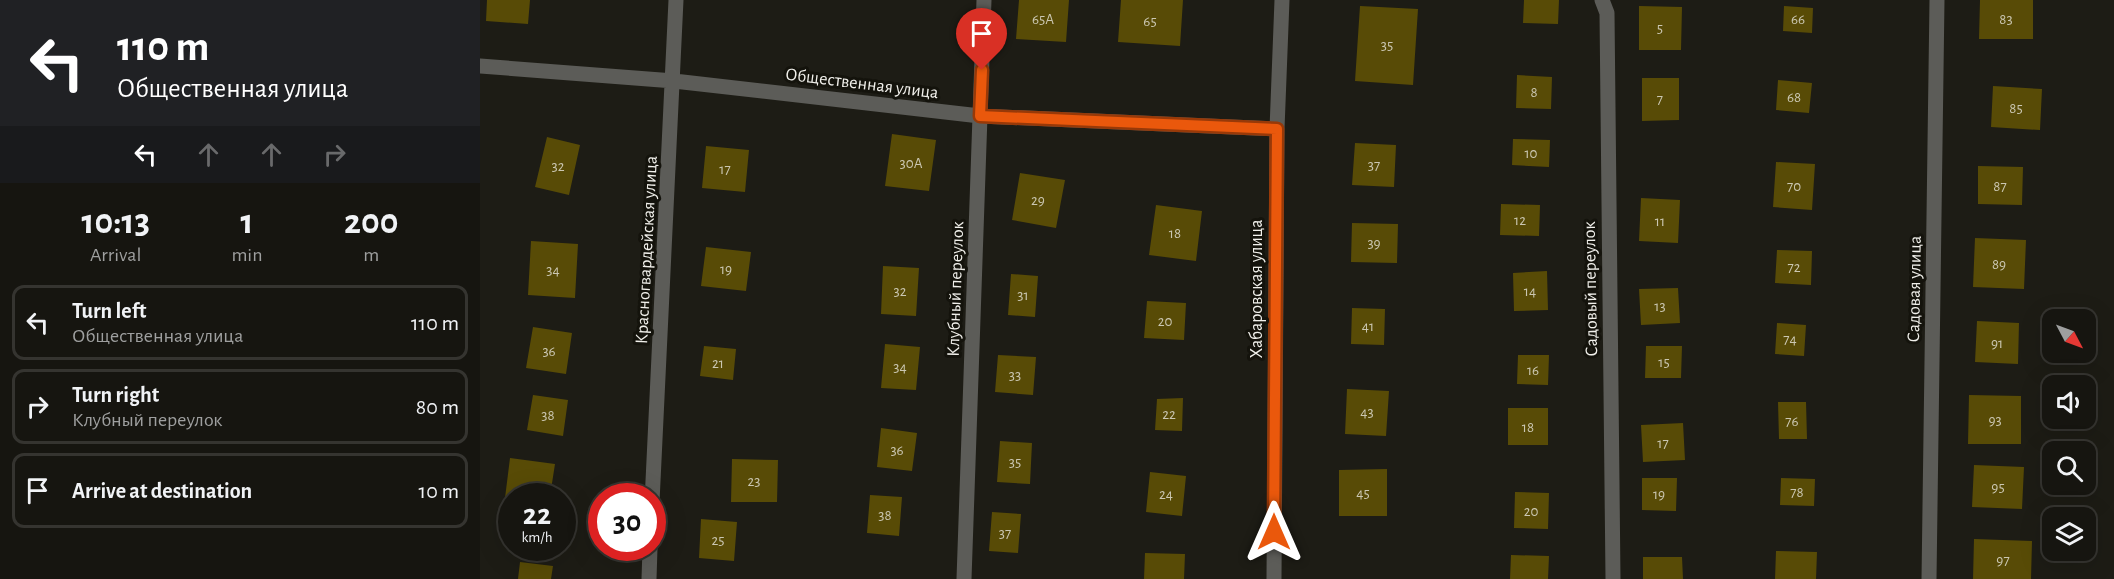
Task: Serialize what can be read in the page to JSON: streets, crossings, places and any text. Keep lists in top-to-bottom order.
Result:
{
  "streets": {
    "street": [
      "Общественная улица",
      "Красногвардейская улица",
      "Клубный переулок",
      "Хабаровская улица",
      "Садовый переулок",
      "Садовая улица"
    ]
  },
  "crossings": [
    ["Общественная улица", "Красногвардейская улица"],
    ["Общественная улица", "Клубный переулок"],
    ["Общественная улица", "Хабаровская улица"]
  ],
  "house_numbers": [
    "65А",
    "66",
    "83",
    "65",
    "5",
    "35",
    "8",
    "68",
    "7",
    "85",
    "10",
    "30А",
    "37",
    "32",
    "17",
    "70",
    "87",
    "29",
    "12",
    "11",
    "18",
    "39",
    "89",
    "72",
    "19",
    "34",
    "32",
    "14",
    "31",
    "13",
    "20",
    "41",
    "74",
    "91",
    "36",
    "15",
    "21",
    "34",
    "16",
    "33",
    "43",
    "22",
    "38",
    "93",
    "76",
    "18",
    "17",
    "36",
    "35",
    "23",
    "95",
    "78",
    "45",
    "24",
    "19",
    "20",
    "38",
    "37",
    "25",
    "97"
  ],
  "north": "bottom right",
  "page": {
    "turn": ["110 m", "Общественная улица"],
    "eta": [
      "10:13",
      "Arrival",
      "1",
      "min",
      "200",
      "m"
    ],
    "list": [
      {
        "name": "Turn left",
        "note": "Общественная улица",
        "value": "110 m"
      },
      {
        "name": "Turn right",
        "note": "Клубный переулок",
        "value": "80 m"
      },
      {
        "name": "Arrive at destination",
        "value": "10 m"
      }
    ],
    "speed": "22 km/h",
    "limit": "30"
  }
}
